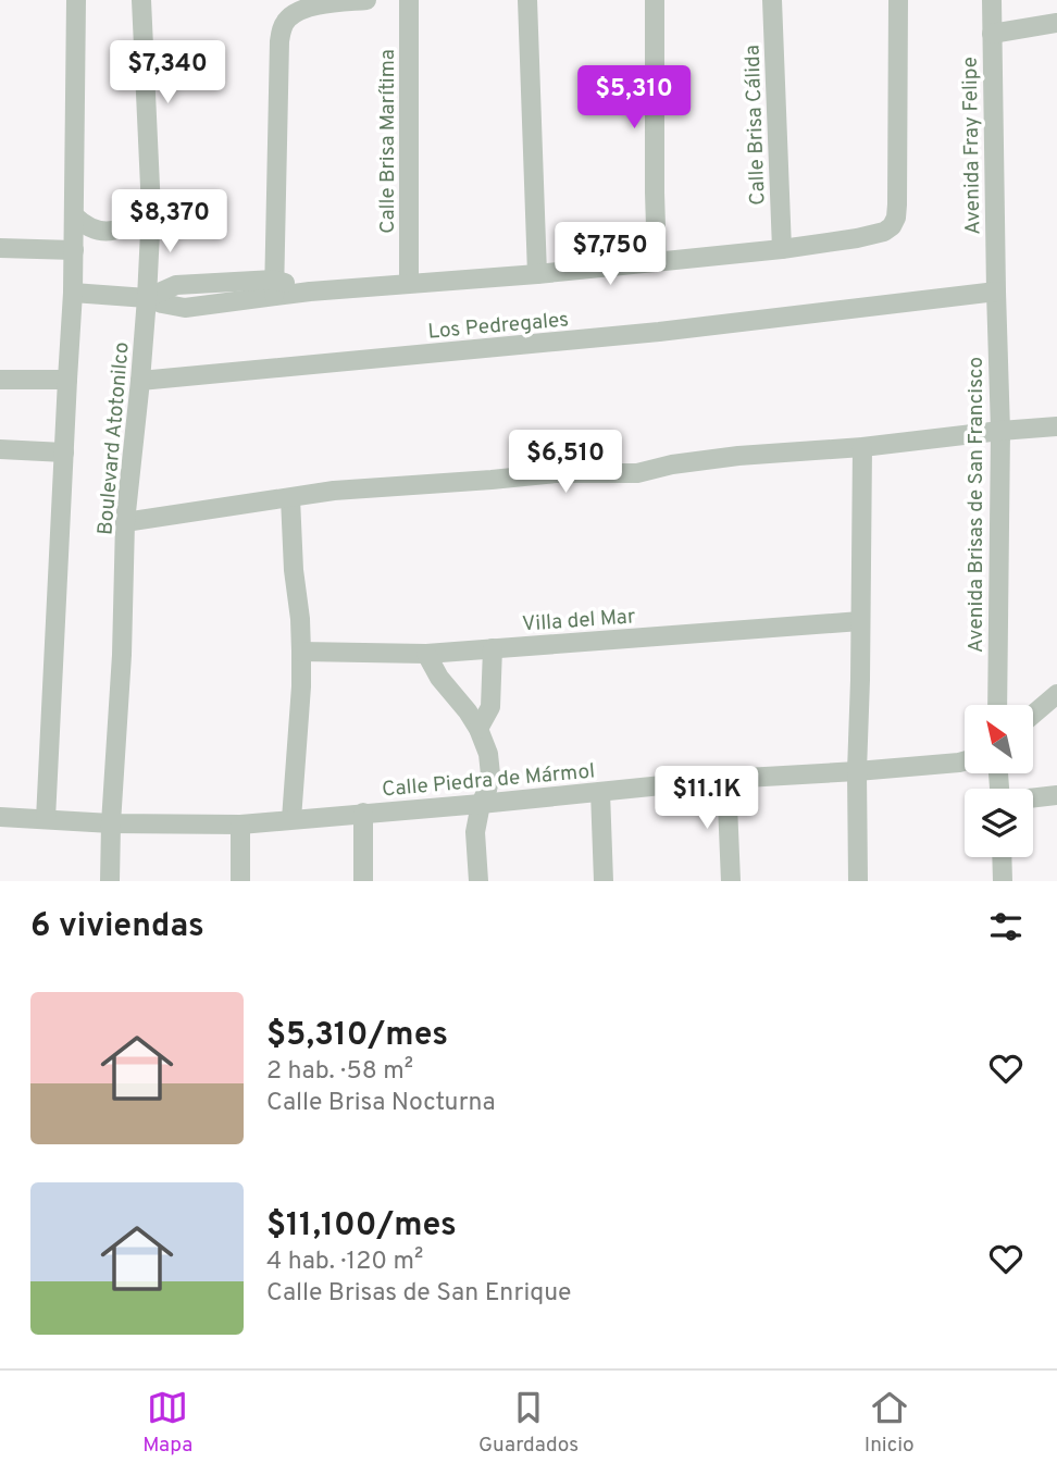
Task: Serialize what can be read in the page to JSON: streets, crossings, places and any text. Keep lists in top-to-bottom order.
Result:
{
  "streets": {
    "street": [
      "Calle Brisa Cálida",
      "Calle Brisa Marítima",
      "Avenida Fray Felipe",
      "Los Pedregales",
      "Boulevard Atotonilco",
      "Avenida Brisas de San Francisco",
      "Villa del Mar",
      "Calle Piedra de Mármol"
    ]
  },
  "crossings": [
    ["Avenida Fray Felipe", "Los Pedregales"],
    ["Avenida Fray Felipe", "Avenida Brisas de San Francisco"],
    ["Los Pedregales", "Boulevard Atotonilco"],
    ["Los Pedregales", "Avenida Brisas de San Francisco"],
    ["Boulevard Atotonilco", "Calle Piedra de Mármol"]
  ],
  "north": "top left",
  "page": {
    "price": [
      "$7,340",
      "$5,310",
      "$8,370",
      "$7,750",
      "$6,510",
      "$11.1K"
    ],
    "heading": "6 viviendas",
    "list": [
      {
        "name": "$5,310/mes",
        "note": "2 hab. · 58 m² · Calle Brisa Nocturna"
      },
      {
        "name": "$11,100/mes",
        "note": "4 hab. · 120 m² · Calle Brisas de San Enrique"
      }
    ],
    "tabs": ["Mapa", "Guardados", "Inicio"]
  }
}
